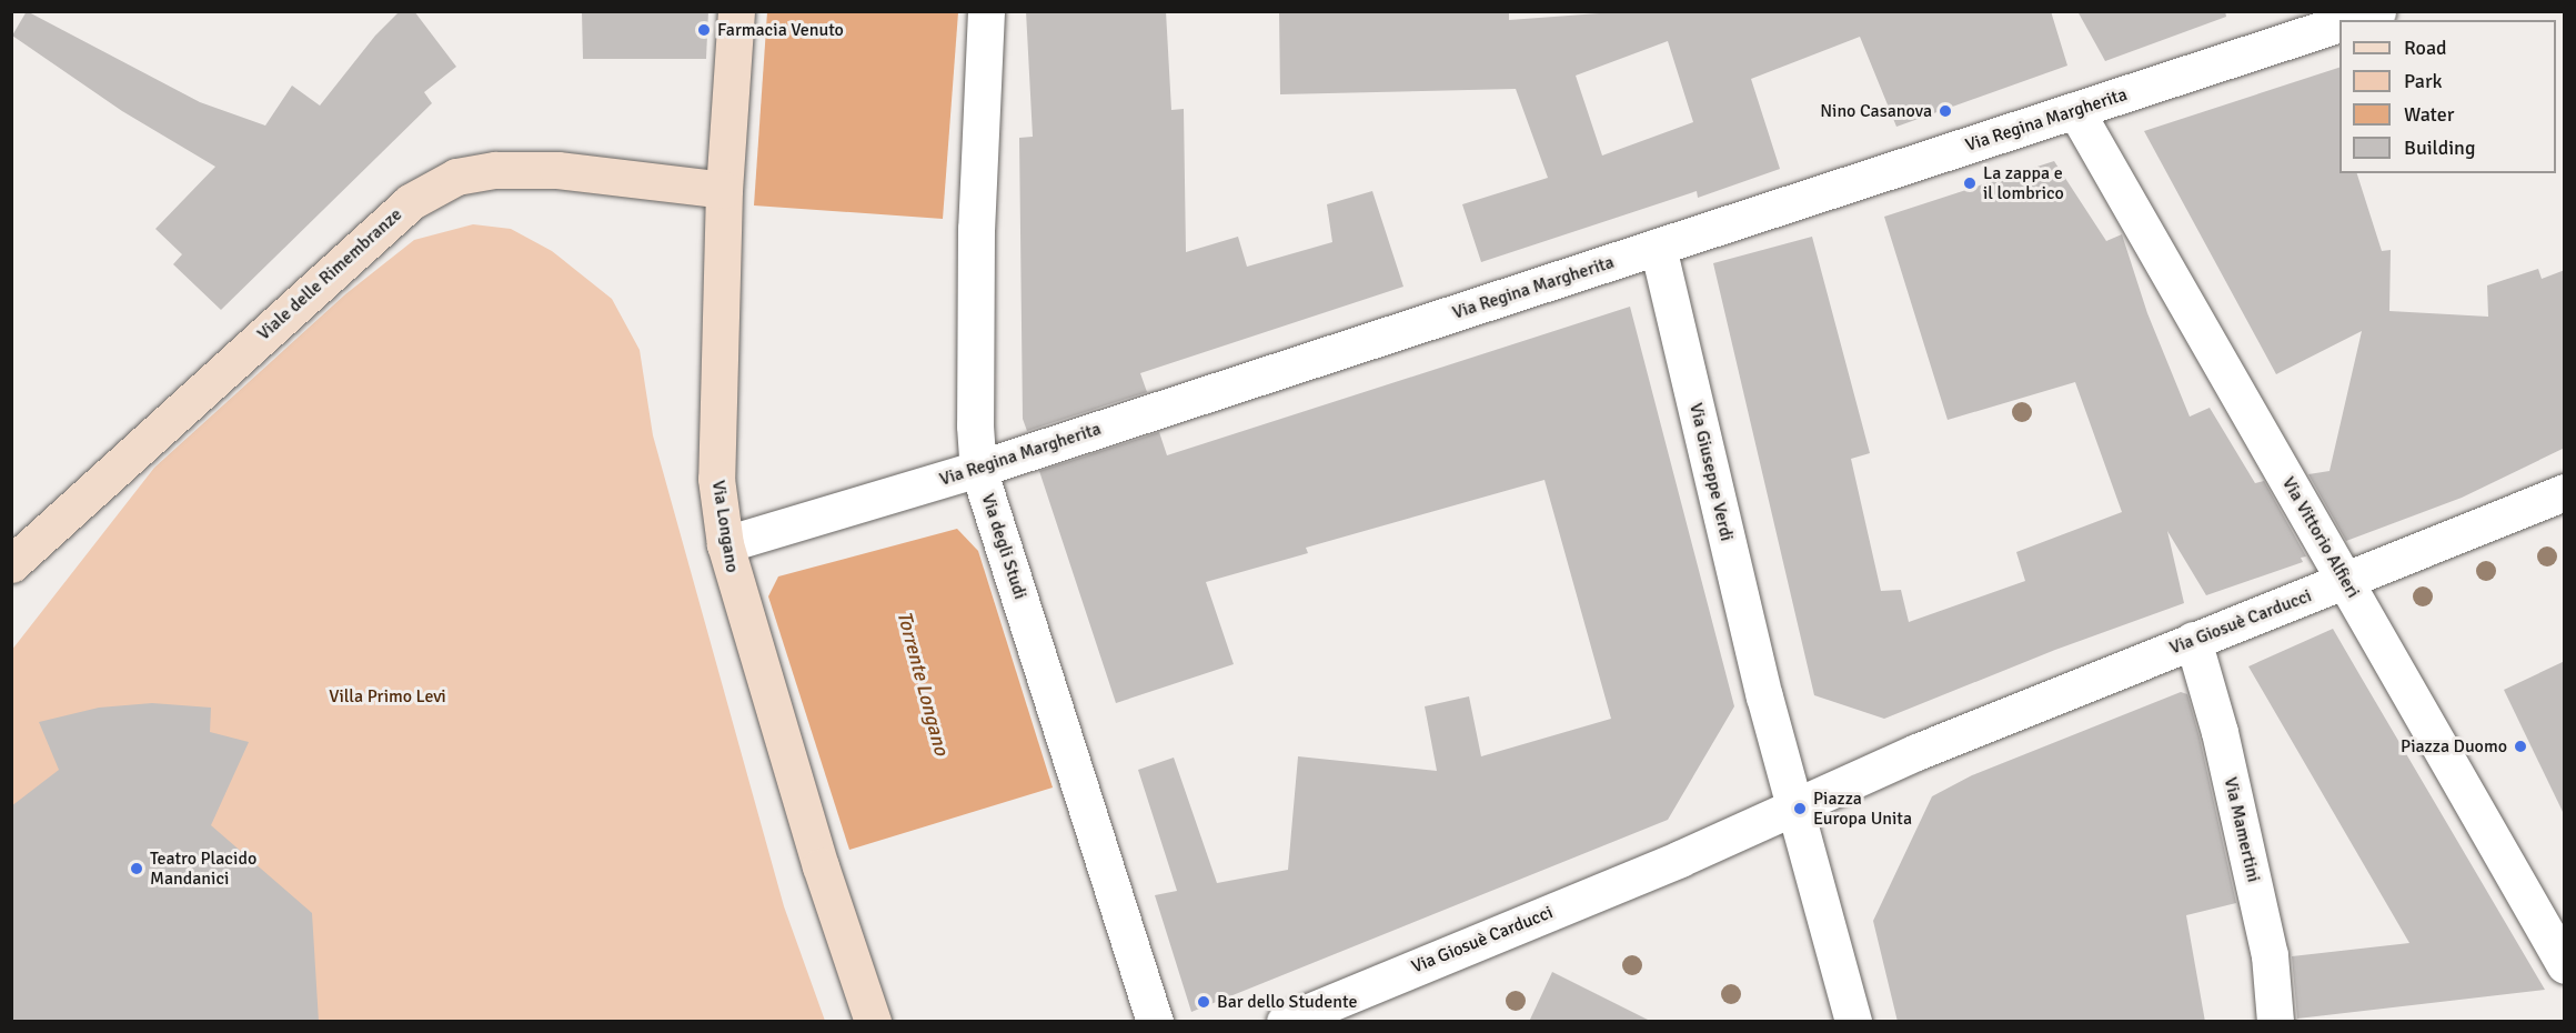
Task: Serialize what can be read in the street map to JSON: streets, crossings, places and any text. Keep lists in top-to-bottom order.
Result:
{
  "streets": {
    "street": [
      "Via Regina Margherita",
      "Viale delle Rimembranze",
      "Via Giuseppe Verdi",
      "Via Longano",
      "Via Vittorio Alfieri",
      "Via degli Studi",
      "Via Giosuè Carducci",
      "Via Mamertini"
    ]
  },
  "crossings": [
    ["Via Regina Margherita", "Via Giuseppe Verdi"],
    ["Via Regina Margherita", "Via Longano"],
    ["Via Regina Margherita", "Via Vittorio Alfieri"],
    ["Via Regina Margherita", "Via degli Studi"],
    ["Viale delle Rimembranze", "Via Longano"],
    ["Via Giuseppe Verdi", "Via Giosuè Carducci"],
    ["Via Vittorio Alfieri", "Via Giosuè Carducci"],
    ["Via Giosuè Carducci", "Via Mamertini"]
  ],
  "water": ["Torrente Longano"],
  "parks": ["Villa Primo Levi"],
  "places": [
    "Farmacia Venuto",
    "Nino Casanova",
    "La zappa e il lombrico",
    "Piazza Duomo",
    "Piazza Europa Unita",
    "Teatro Placido Mandanici",
    "Bar dello Studente"
  ],
  "legend": [
    "Road",
    "Park",
    "Water",
    "Building"
  ]
}
